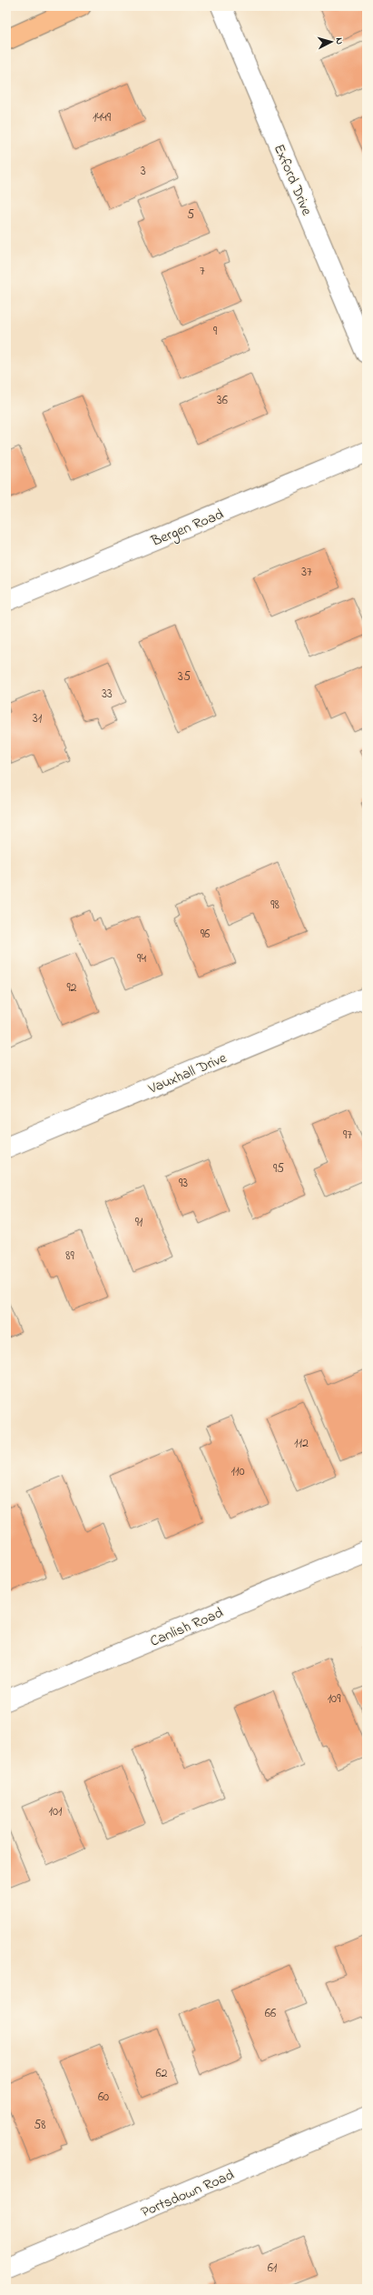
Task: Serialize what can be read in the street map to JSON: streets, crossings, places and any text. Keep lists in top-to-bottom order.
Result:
{
  "streets": {
    "street": [
      "Exford Drive",
      "Bergen Road",
      "Vauxhall Drive",
      "Canlish Road",
      "Portsdown Road"
    ]
  },
  "house_numbers": [
    "1449",
    "3",
    "5",
    "7",
    "9",
    "36",
    "37",
    "35",
    "33",
    "31",
    "98",
    "96",
    "94",
    "92",
    "97",
    "95",
    "93",
    "91",
    "89",
    "112",
    "110",
    "109",
    "101",
    "66",
    "62",
    "60",
    "58",
    "61"
  ],
  "north": "right"
}
